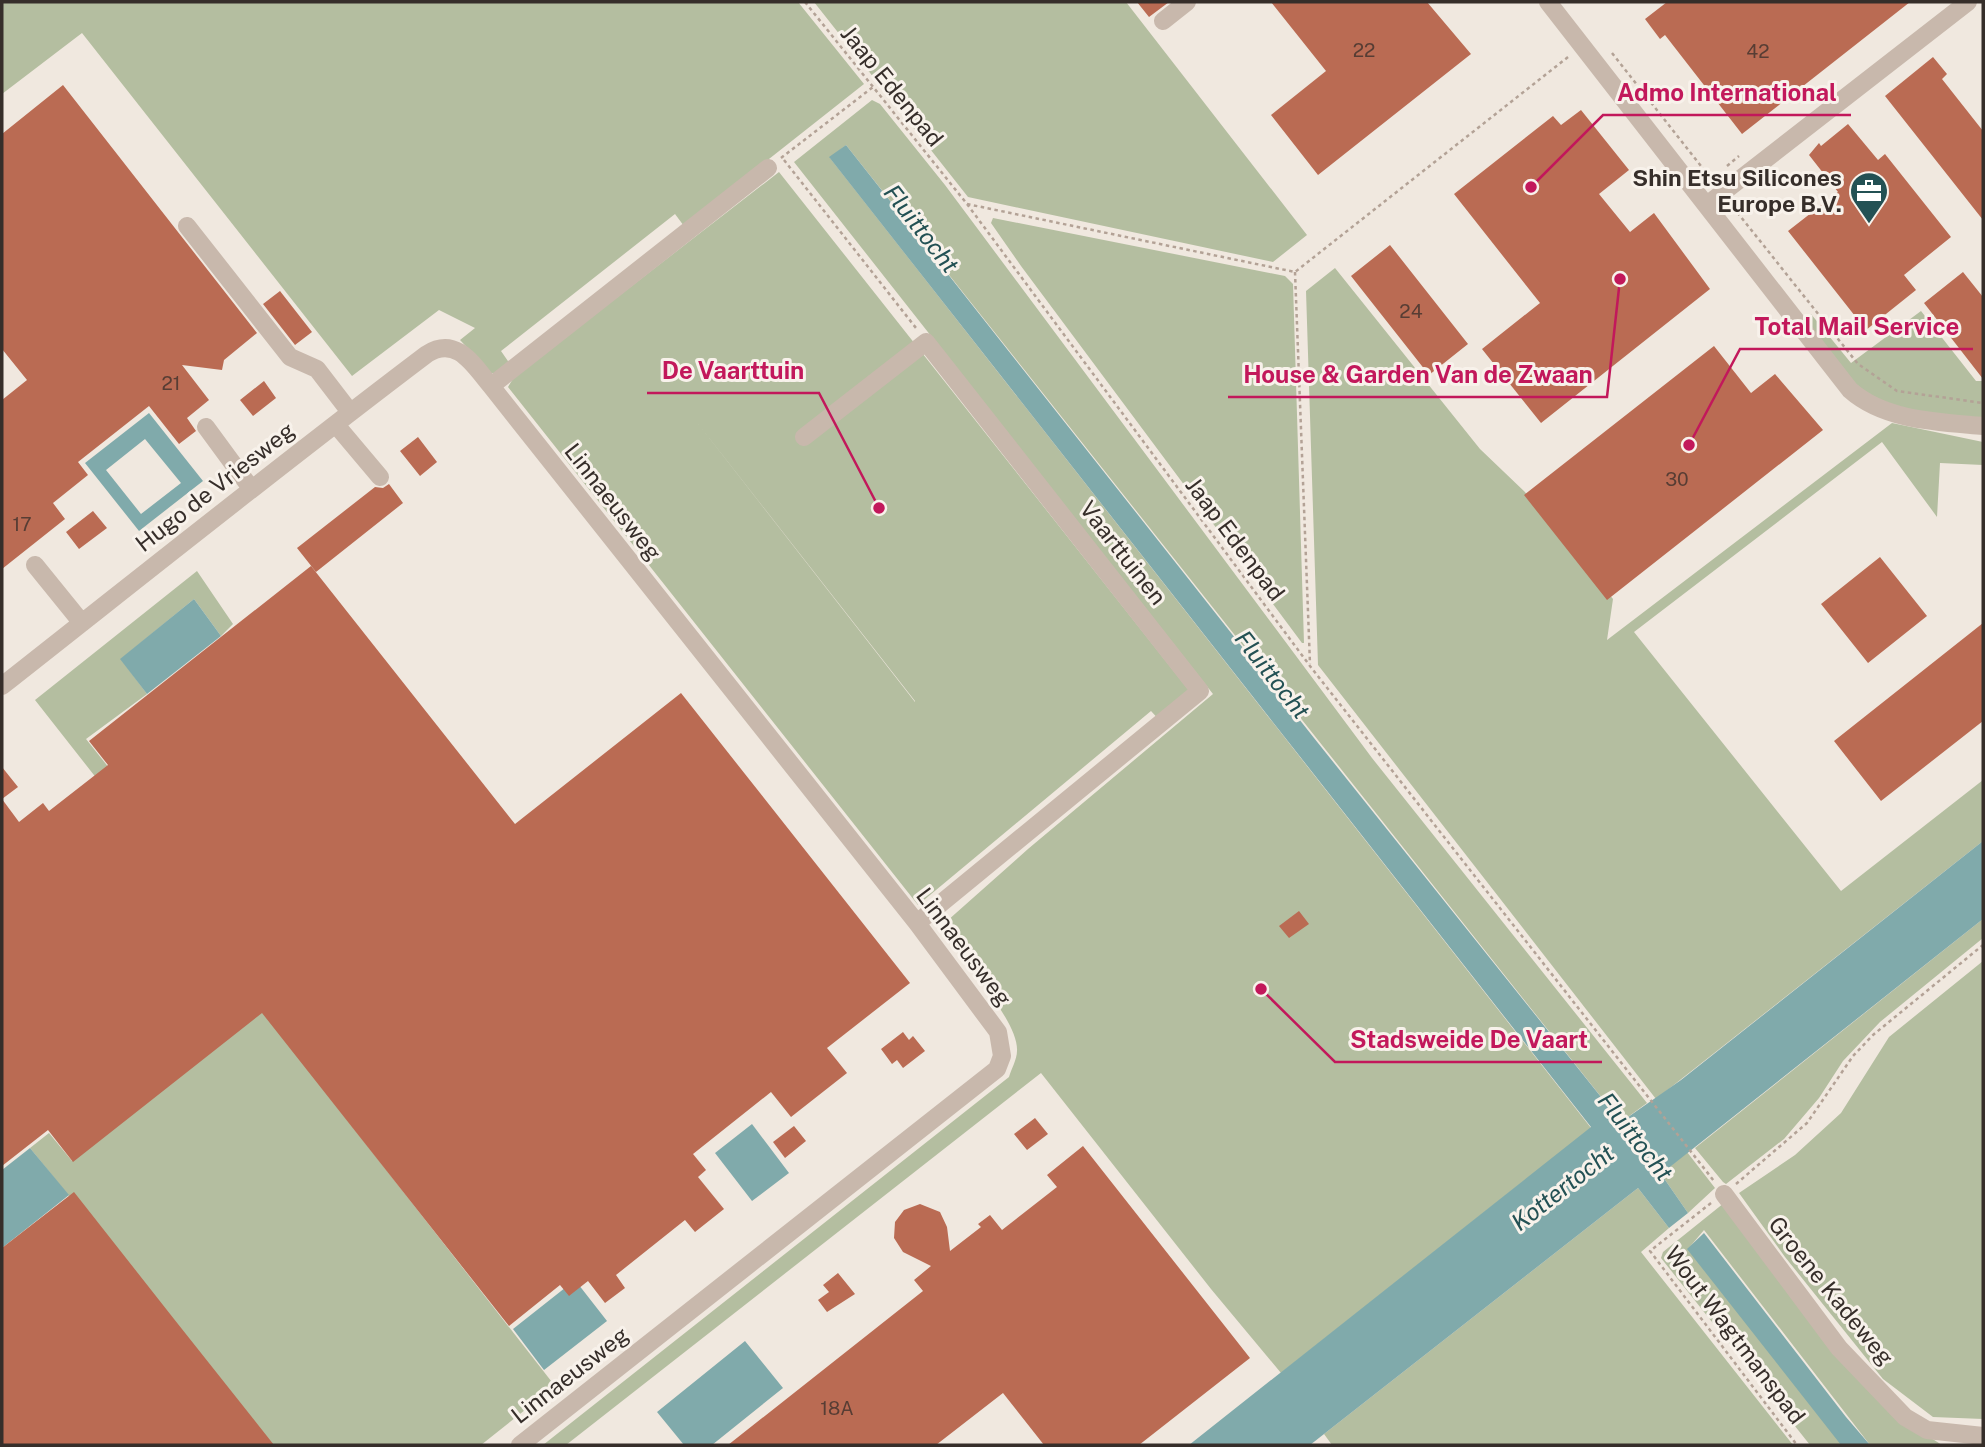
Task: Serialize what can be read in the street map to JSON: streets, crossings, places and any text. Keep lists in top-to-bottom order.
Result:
{
  "streets": {
    "street": [
      "Hugo de Vriesweg",
      "Linnaeusweg",
      "Vaarttuinen",
      "Groene Kadeweg"
    ],
    "path": ["Jaap Edenpad", "Wout Wagtmanspad"]
  },
  "crossings": [
    ["Jaap Edenpad", "Groene Kadeweg"],
    ["Jaap Edenpad", "Wout Wagtmanspad"],
    ["Hugo de Vriesweg", "Linnaeusweg"],
    ["Linnaeusweg", "Vaarttuinen"],
    ["Groene Kadeweg", "Wout Wagtmanspad"]
  ],
  "water": ["Fluittocht", "Kottertocht"],
  "places": {
    "other": [
      "Admo International",
      "House & Garden Van de Zwaan",
      "Total Mail Service",
      "De Vaarttuin",
      "Stadsweide De Vaart"
    ],
    "office": ["Shin Etsu Silicones Europe B.V."]
  },
  "house_numbers": [
    "22",
    "42",
    "24",
    "21",
    "30",
    "17",
    "18A"
  ]
}
